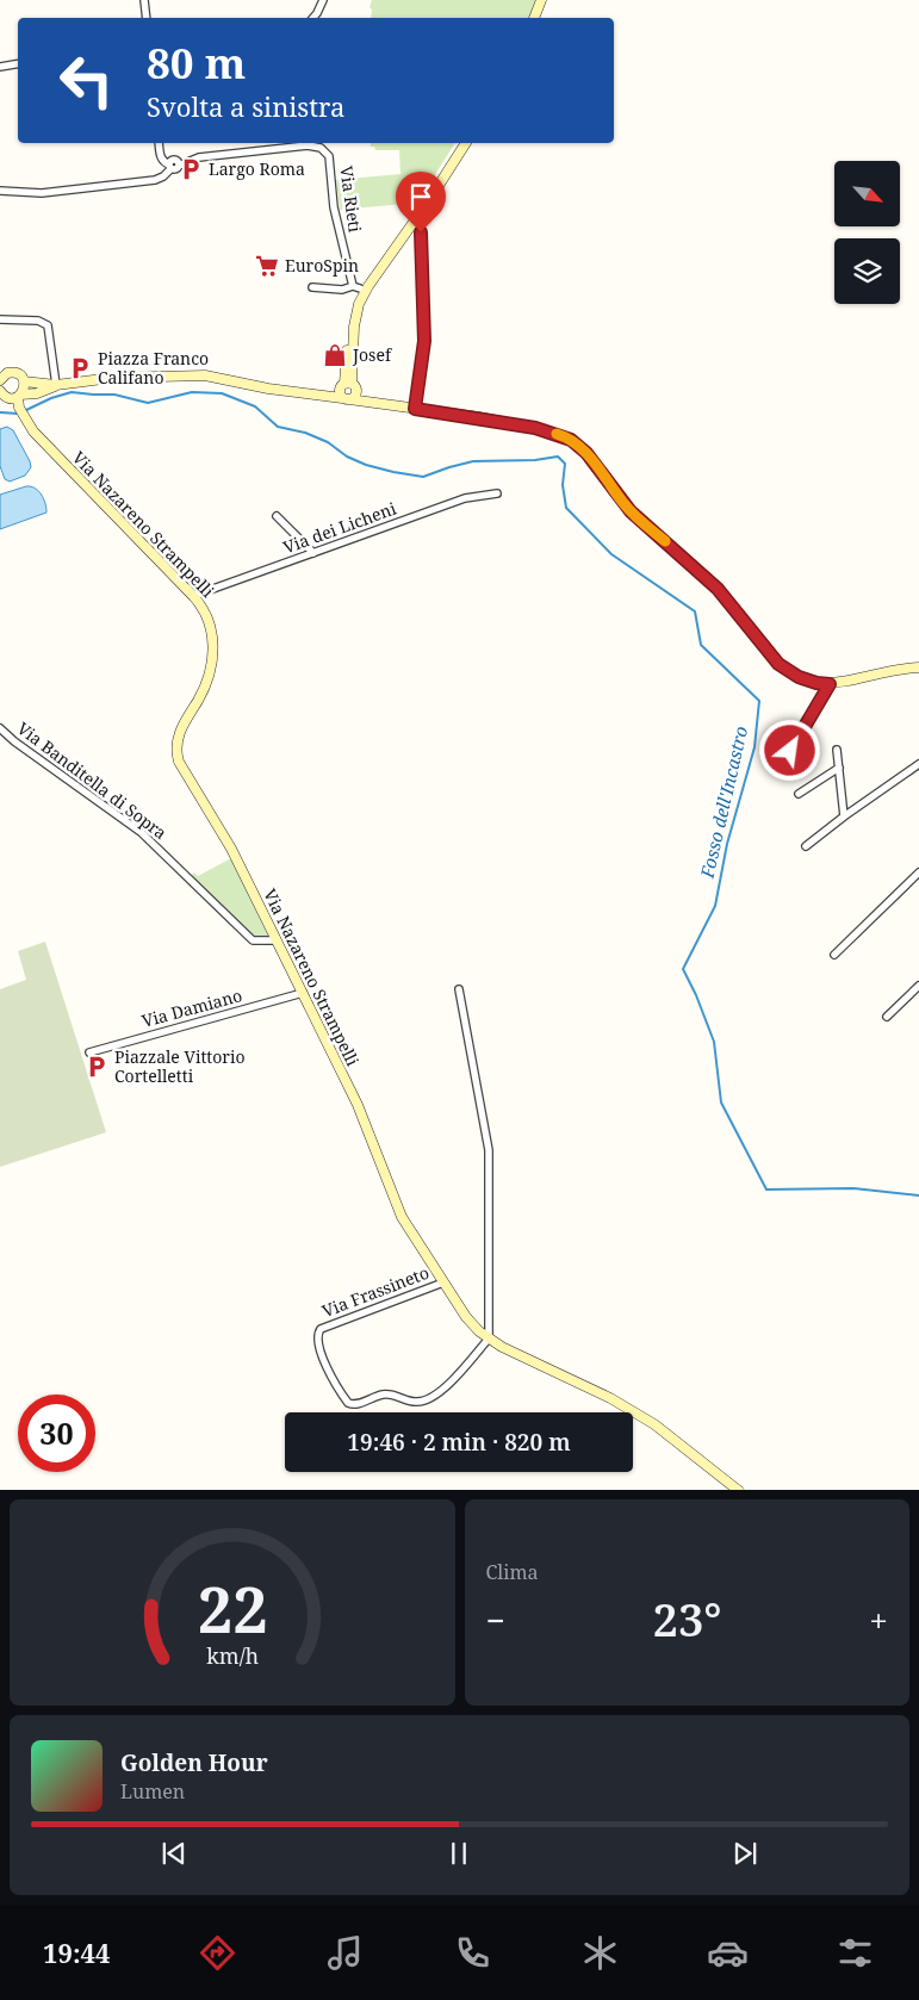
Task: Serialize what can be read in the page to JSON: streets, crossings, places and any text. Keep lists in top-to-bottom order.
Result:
{
  "streets": {
    "street": [
      "Via Rieti",
      "Via Nazareno Strampelli",
      "Via dei Licheni",
      "Via Banditella di Sopra",
      "Via Damiano",
      "Via Frassineto"
    ]
  },
  "crossings": [
    ["Via Nazareno Strampelli", "Via dei Licheni"],
    ["Via Nazareno Strampelli", "Via Banditella di Sopra"],
    ["Via Nazareno Strampelli", "Via Damiano"],
    ["Via Nazareno Strampelli", "Via Frassineto"]
  ],
  "water": ["Fosso dell'Incastro"],
  "places": {
    "parking": ["Largo Roma", "Piazza Franco Califano", "Piazzale Vittorio Cortelletti"],
    "supermarket": ["EuroSpin"],
    "shop": ["Josef"]
  },
  "north": "bottom right",
  "page": {
    "turn": ["80 m", "Svolta a sinistra"],
    "limit": "30",
    "trip": "19:46 · 2 min · 820 m",
    "tile": "Clima",
    "heat": ["−", "23°", "+"],
    "song": ["Golden Hour", "Lumen"],
    "tabs": "19:44",
    "gauge": ["22", "km/h"]
  }
}
